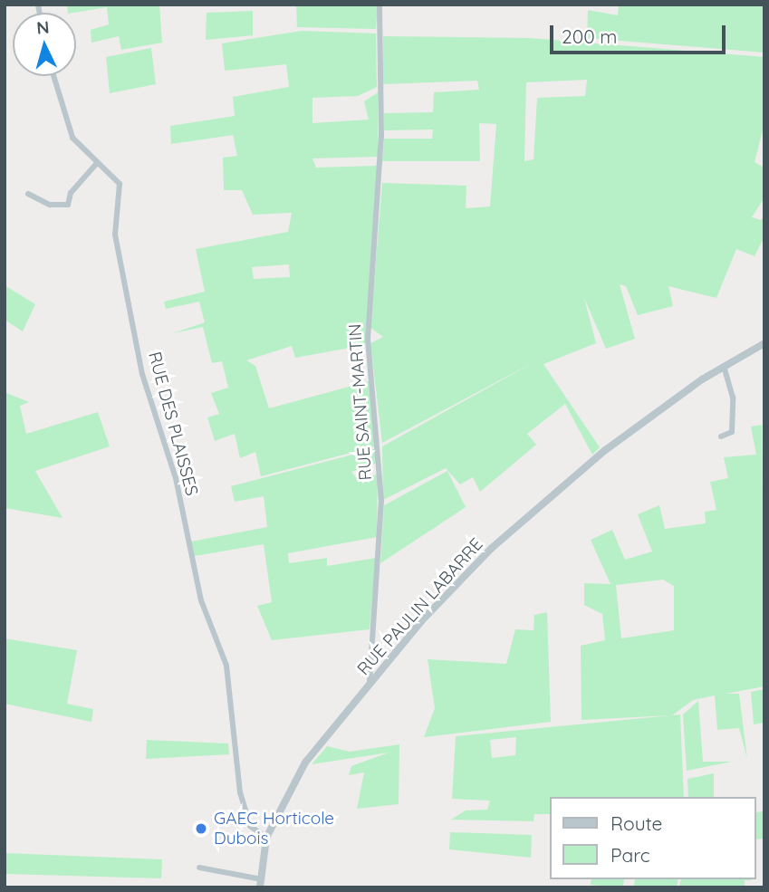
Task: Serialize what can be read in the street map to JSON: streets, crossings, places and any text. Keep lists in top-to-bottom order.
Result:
{
  "streets": {
    "street": ["RUE SAINT-MARTIN", "RUE DES PLAISSES", "RUE PAULIN LABARRE"]
  },
  "crossings": [
    ["RUE SAINT-MARTIN", "RUE PAULIN LABARRE"],
    ["RUE DES PLAISSES", "RUE PAULIN LABARRE"]
  ],
  "places": ["GAEC Horticole Dubois"],
  "legend": ["Route", "Parc"],
  "scale_bar": "200 m",
  "north": "top"
}
